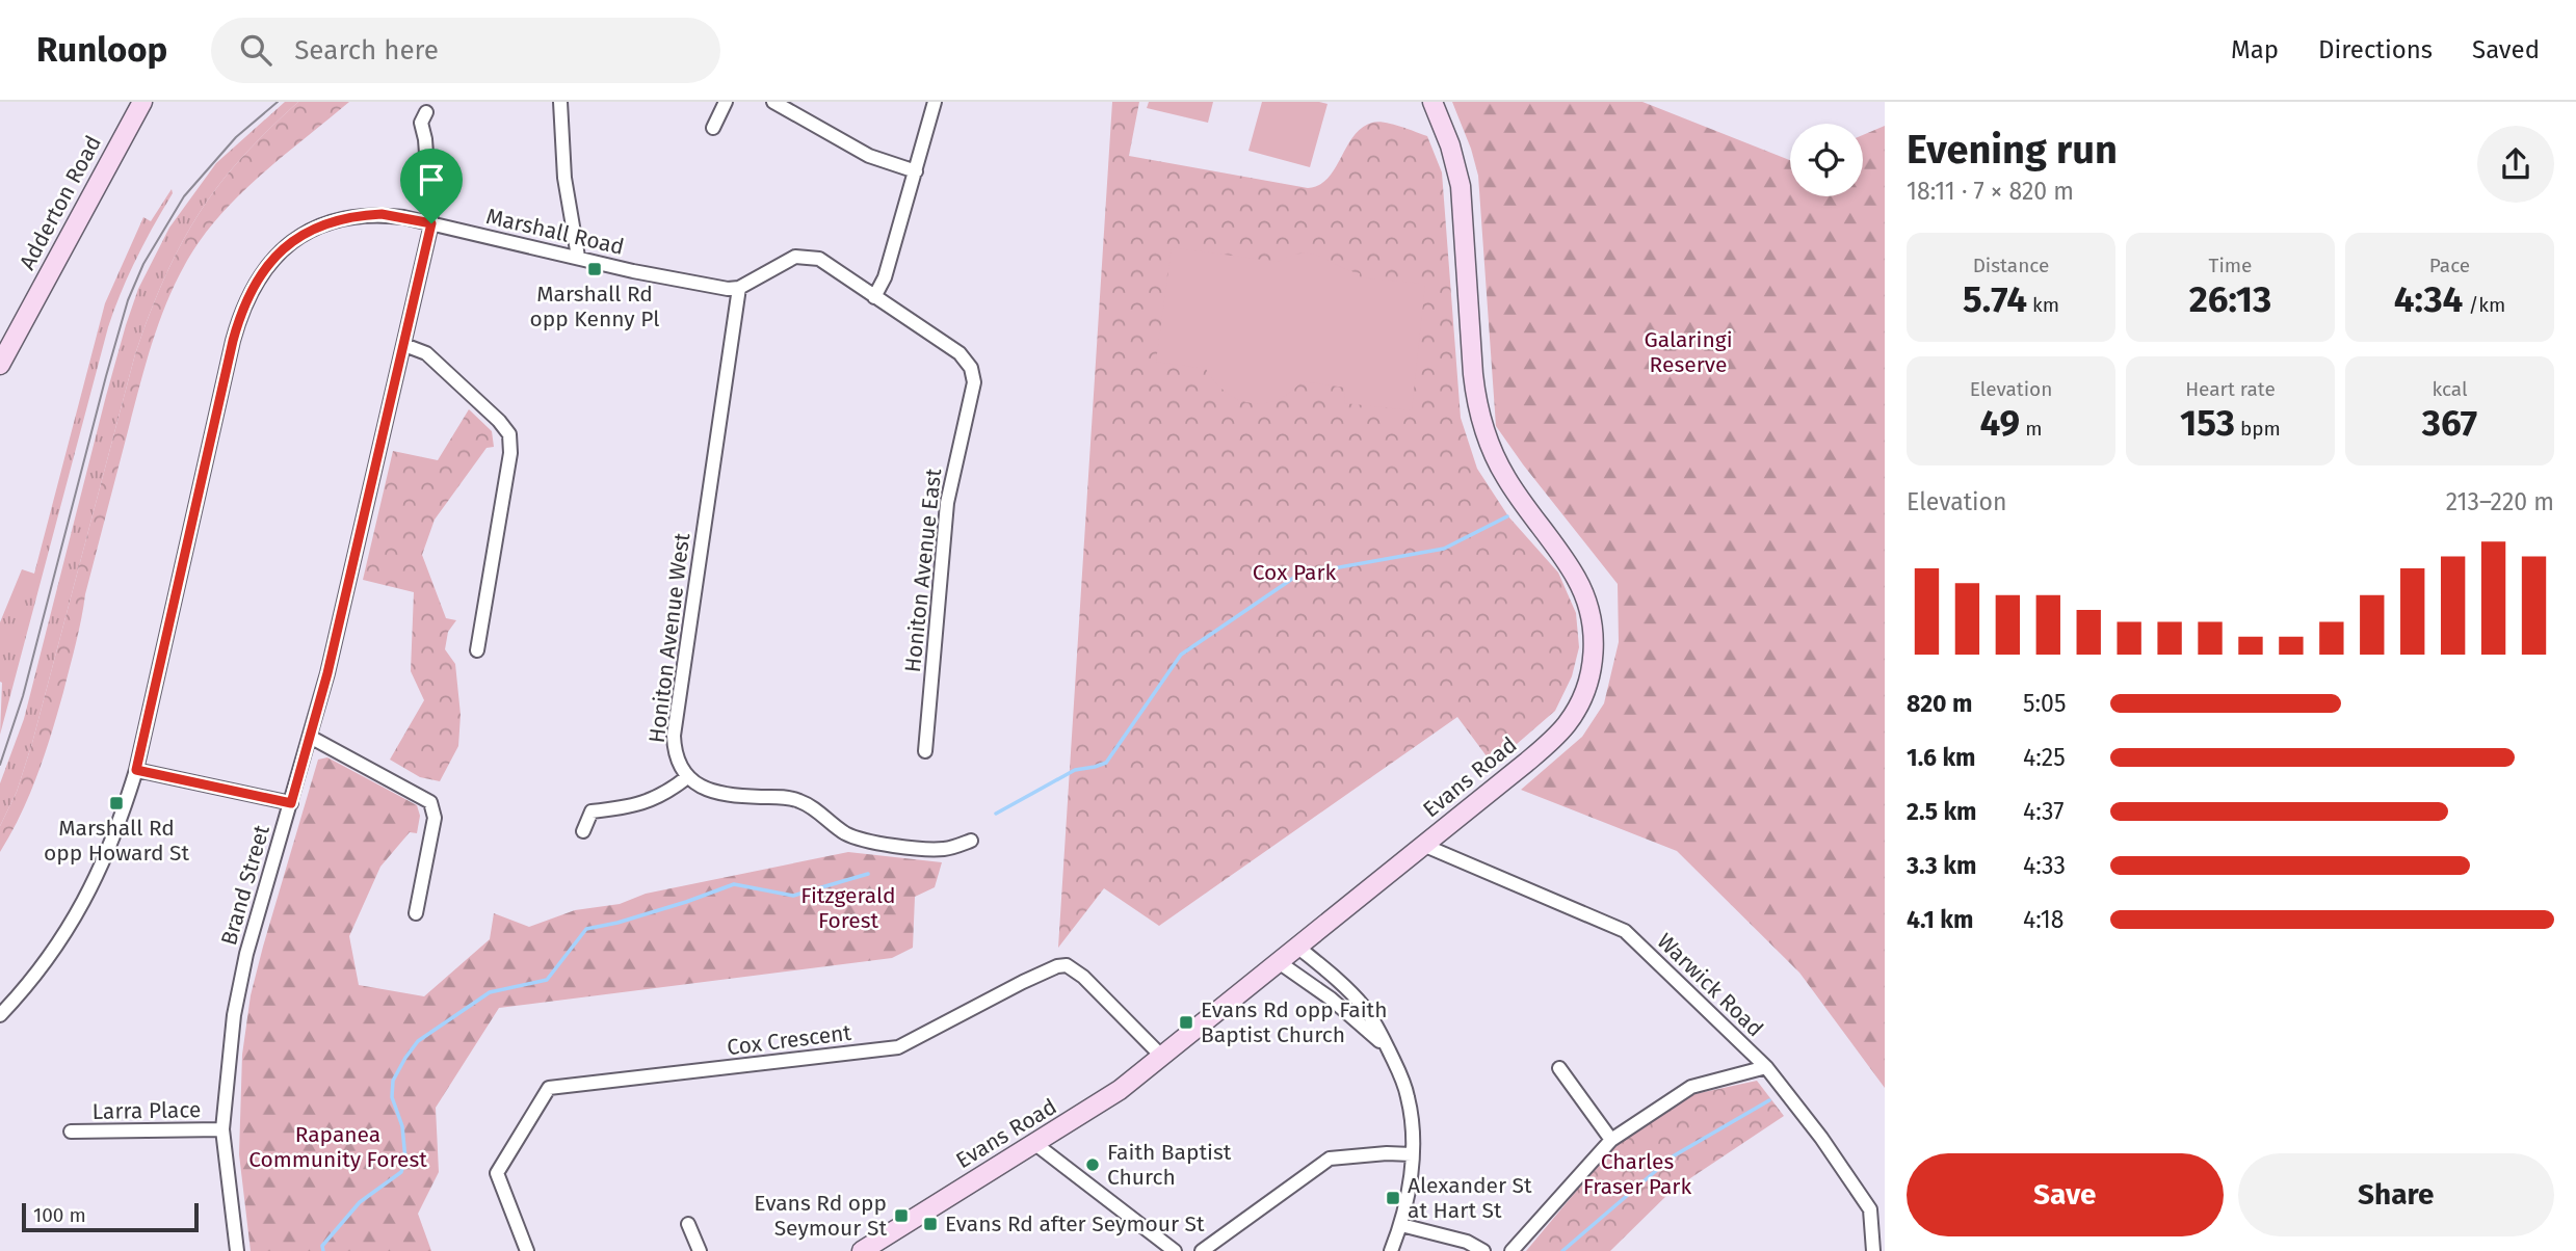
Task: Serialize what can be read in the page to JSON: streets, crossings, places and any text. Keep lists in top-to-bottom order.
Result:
{
  "streets": {
    "street": [
      "Adderton Road",
      "Marshall Road",
      "Honiton Avenue East",
      "Honiton Avenue West",
      "Evans Road",
      "Brand Street",
      "Warwick Road",
      "Cox Crescent",
      "Larra Place"
    ]
  },
  "crossings": [
    ["Marshall Road", "Honiton Avenue East"],
    ["Marshall Road", "Honiton Avenue West"],
    ["Marshall Road", "Brand Street"],
    ["Honiton Avenue East", "Honiton Avenue West"],
    ["Evans Road", "Warwick Road"],
    ["Evans Road", "Cox Crescent"],
    ["Brand Street", "Larra Place"]
  ],
  "parks": [
    "Galaringi Reserve",
    "Cox Park",
    "Fitzgerald Forest",
    "Rapanea Community Forest",
    "Charles Fraser Park"
  ],
  "places": {
    "transit": [
      "Marshall Rd opp Kenny Pl",
      "Marshall Rd opp Howard St",
      "Evans Rd opp Faith Baptist Church",
      "Alexander St at Hart St",
      "Evans Rd opp Seymour St",
      "Evans Rd after Seymour St"
    ],
    "other": ["Faith Baptist Church"]
  },
  "scale_bar": "100 m",
  "page": {
    "header": "Runloop",
    "search": "Search here",
    "nav": ["Map", "Directions", "Saved"],
    "heading": ["Evening run", "18:11 · 7 × 820 m"],
    "stats": [
      ["Distance", "5.74 km"],
      ["Time", "26:13"],
      ["Pace", "4:34 /km"],
      ["Elevation", "49 m"],
      ["Heart rate", "153 bpm"],
      ["kcal", "367"]
    ],
    "chart": ["Elevation", "213–220 m"],
    "list": [
      {
        "name": "820 m",
        "note": "5:05"
      },
      {
        "name": "1.6 km",
        "note": "4:25"
      },
      {
        "name": "2.5 km",
        "note": "4:37"
      },
      {
        "name": "3.3 km",
        "note": "4:33"
      },
      {
        "name": "4.1 km",
        "note": "4:18"
      }
    ],
    "buttons": ["Save", "Share"],
    "scale": "100 m"
  }
}
